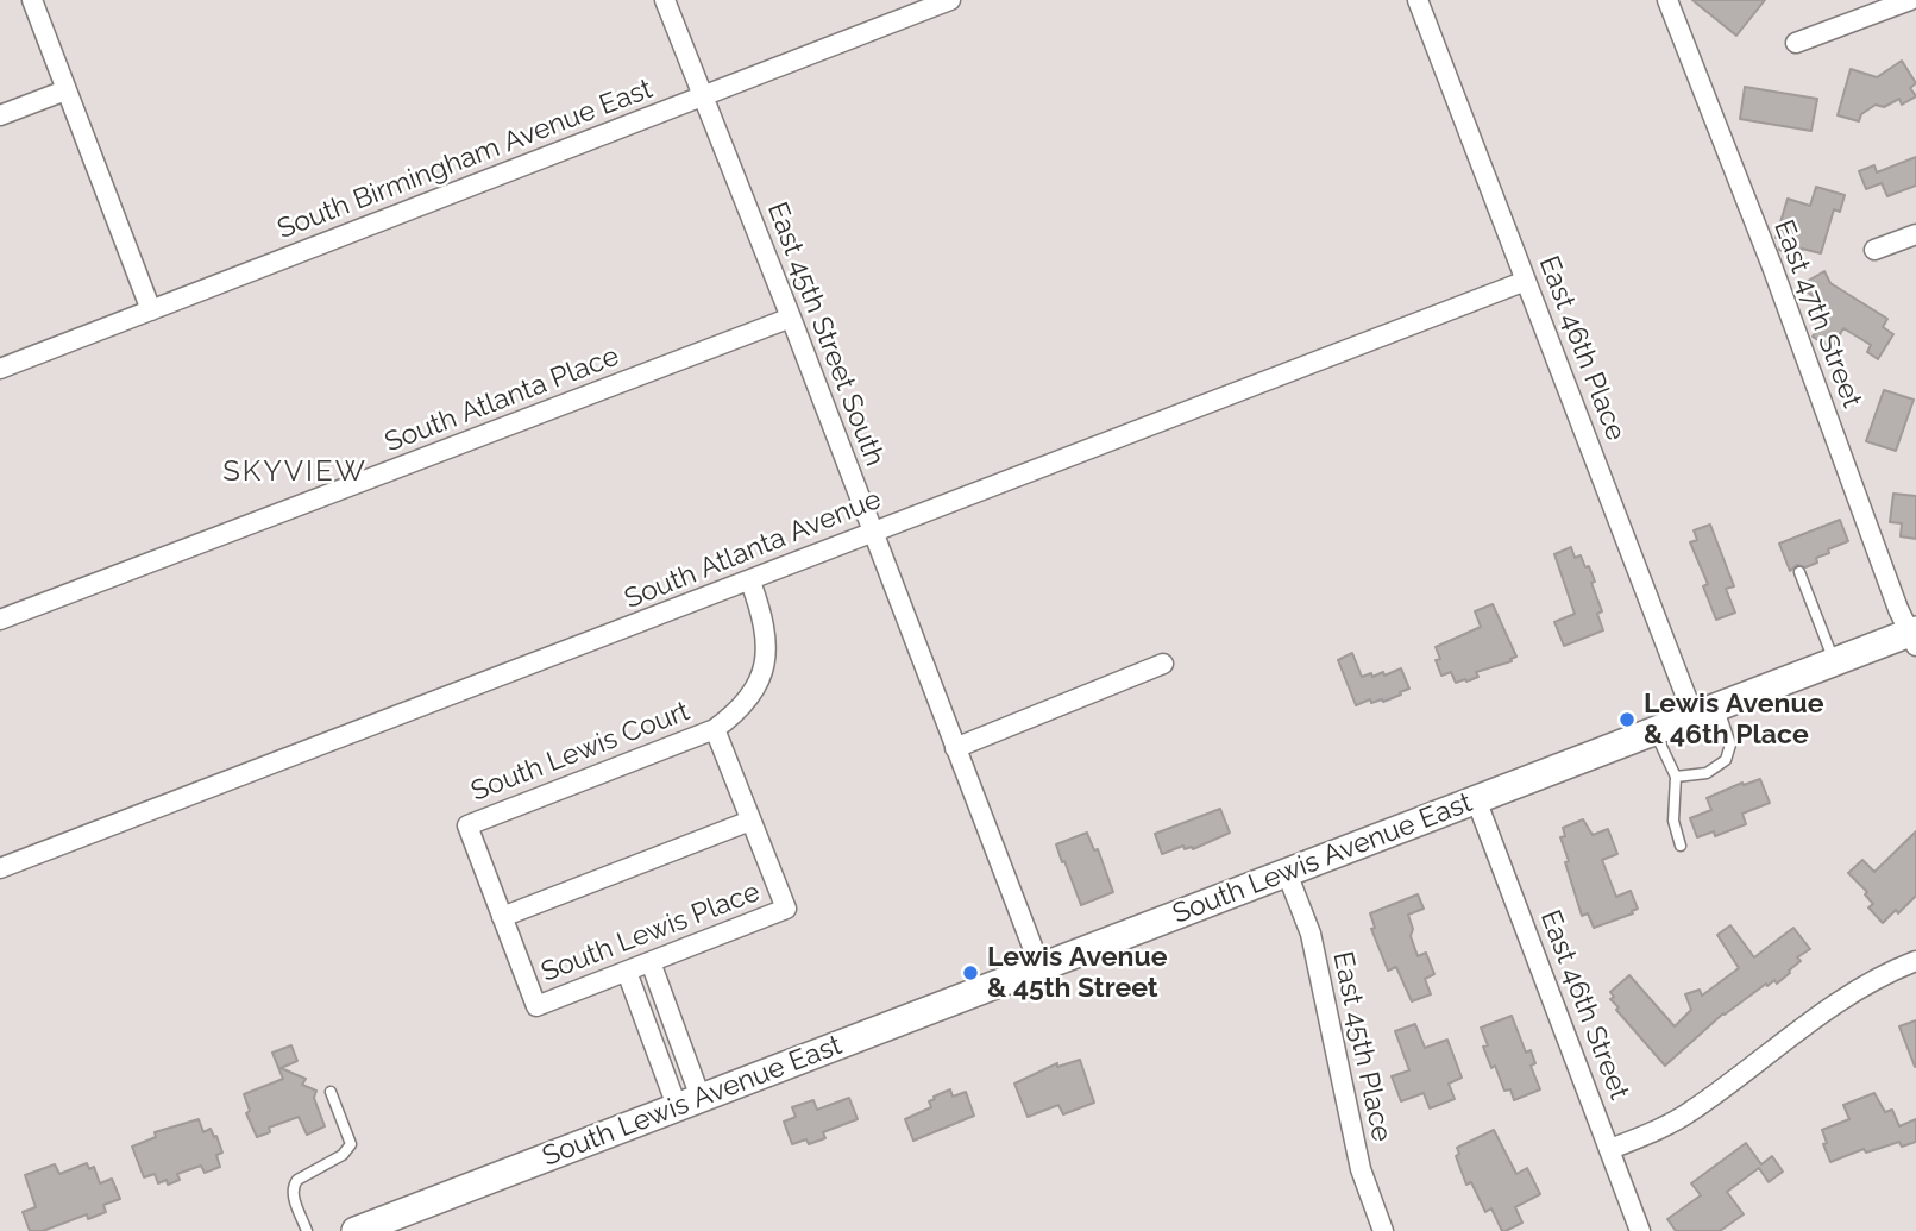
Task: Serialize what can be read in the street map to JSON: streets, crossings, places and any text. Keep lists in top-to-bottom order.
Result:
{
  "streets": {
    "main road": ["South Lewis Avenue East"],
    "street": [
      "South Birmingham Avenue East",
      "East 47th Street",
      "East 45th Street South",
      "East 46th Place",
      "South Atlanta Place",
      "South Atlanta Avenue",
      "South Lewis Court",
      "South Lewis Place",
      "East 46th Street",
      "East 45th Place"
    ]
  },
  "crossings": [
    ["South Birmingham Avenue East", "East 45th Street South"],
    ["East 47th Street", "South Lewis Avenue East"],
    ["East 45th Street South", "South Atlanta Place"],
    ["East 45th Street South", "South Atlanta Avenue"],
    ["East 45th Street South", "South Lewis Avenue East"],
    ["East 46th Place", "South Atlanta Avenue"],
    ["East 46th Place", "South Lewis Avenue East"],
    ["South Lewis Court", "South Lewis Place"],
    ["South Lewis Avenue East", "East 46th Street"],
    ["South Lewis Avenue East", "East 45th Place"]
  ],
  "districts": ["SKYVIEW"],
  "places": ["Lewis Avenue & 46th Place", "Lewis Avenue & 45th Street"]
}
